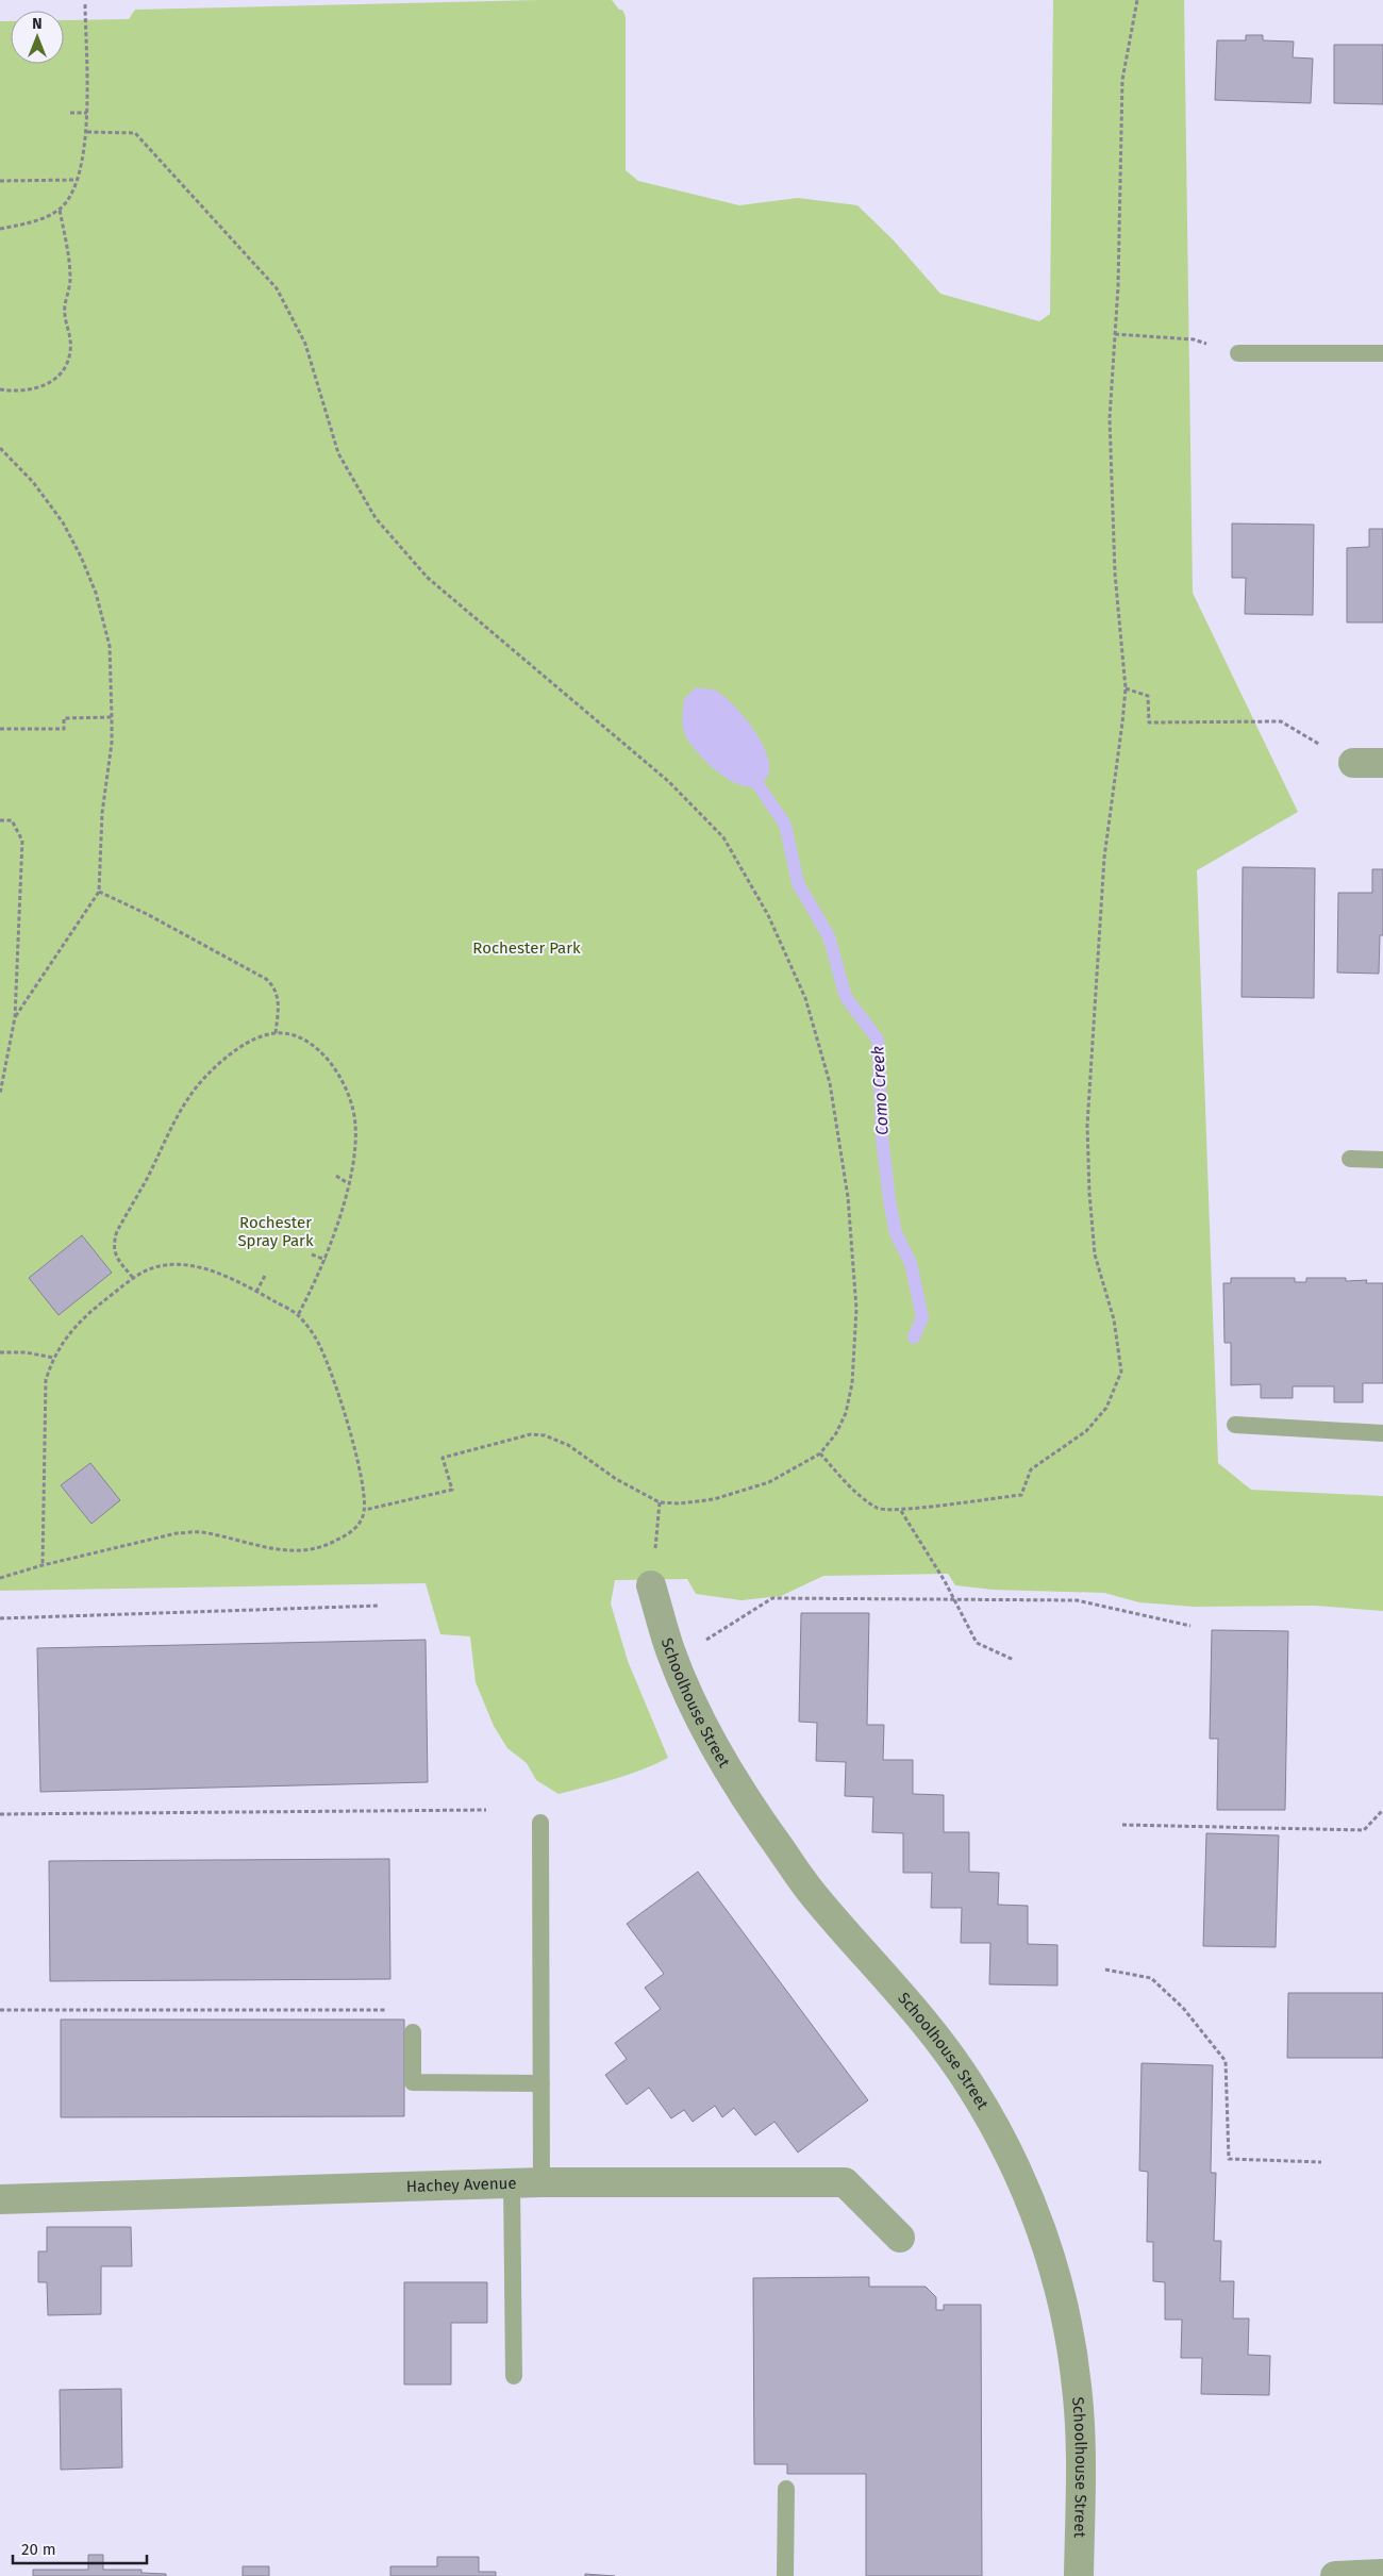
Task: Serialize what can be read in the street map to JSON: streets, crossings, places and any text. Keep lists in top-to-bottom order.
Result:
{
  "streets": {
    "street": ["Schoolhouse Street", "Hachey Avenue"]
  },
  "water": ["Como Creek"],
  "parks": ["Rochester Park", "Rochester Spray Park"],
  "scale_bar": "20 m",
  "north": "top"
}
